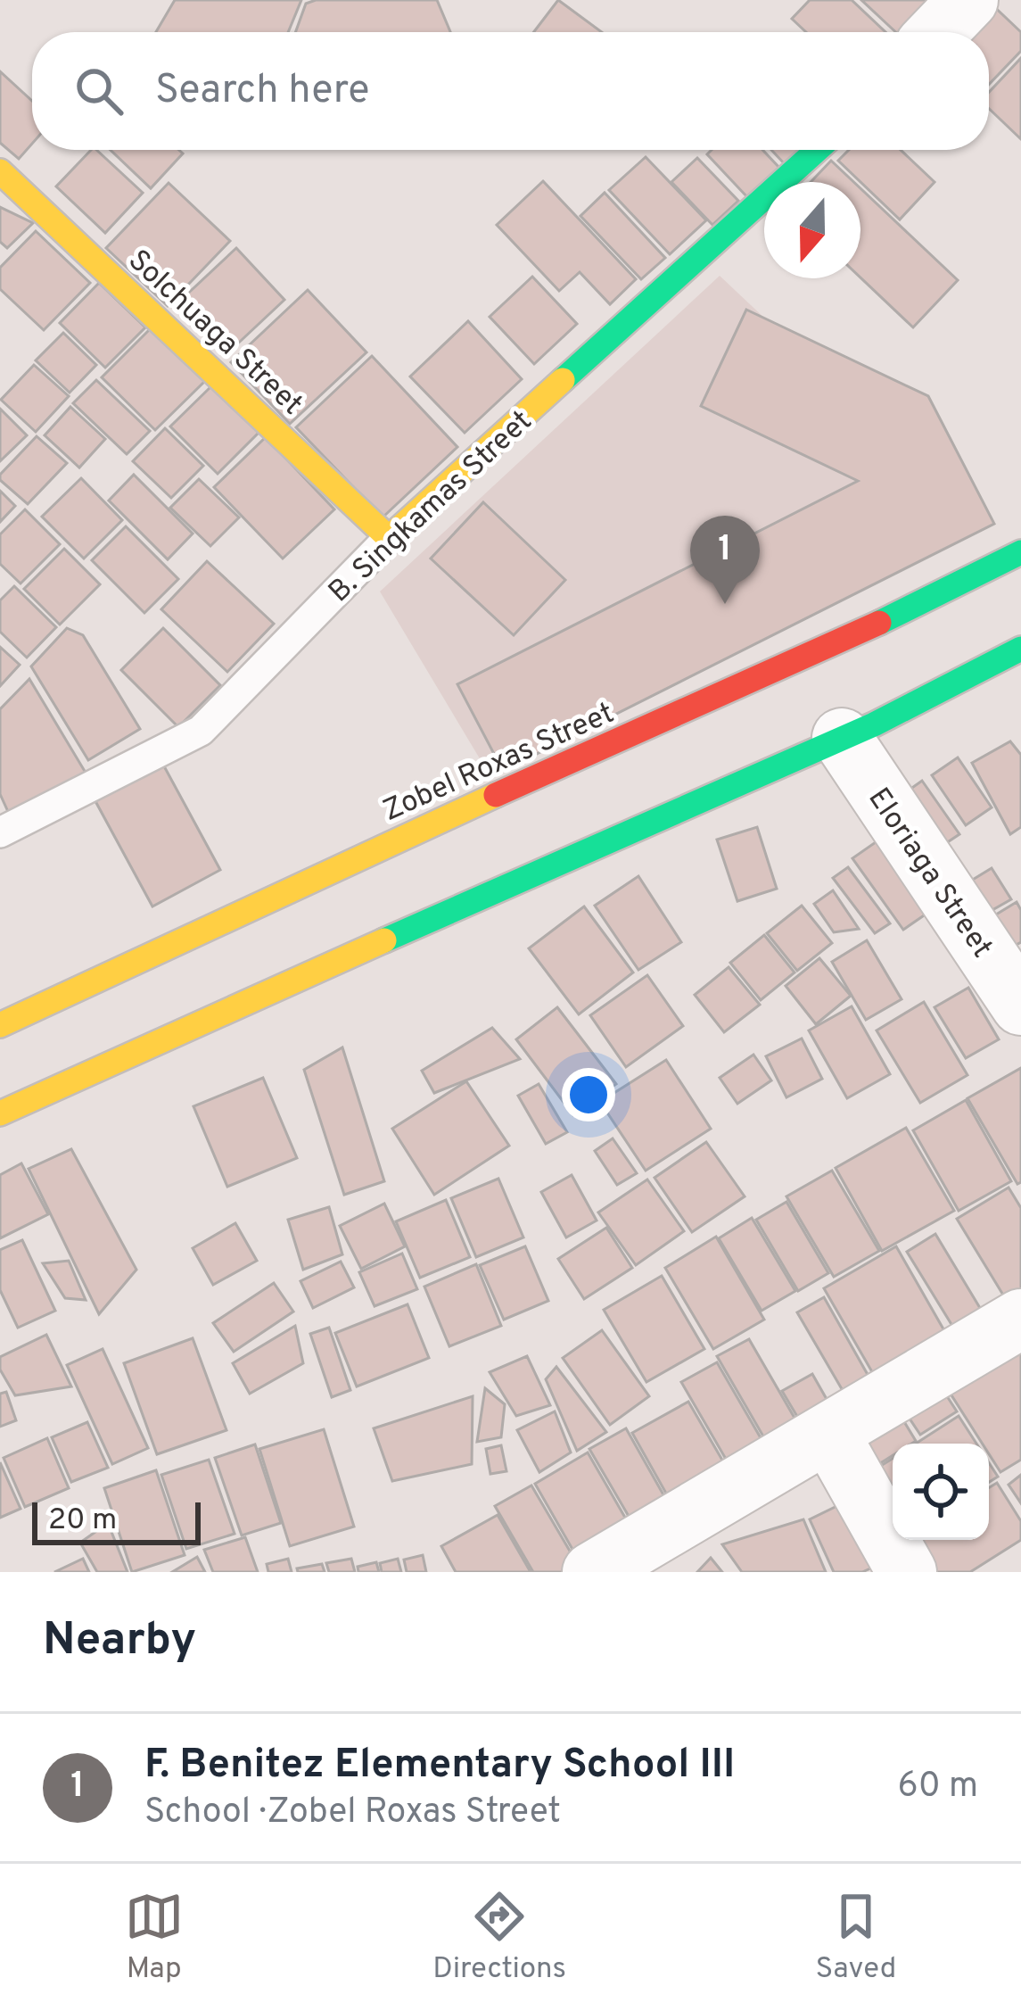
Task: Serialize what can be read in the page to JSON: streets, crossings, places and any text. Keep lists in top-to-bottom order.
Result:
{
  "streets": {
    "main road": ["Solchuaga Street", "B. Singkamas Street", "Zobel Roxas Street"],
    "street": ["Eloriaga Street"]
  },
  "crossings": [
    ["Solchuaga Street", "B. Singkamas Street"]
  ],
  "scale_bar": "20 m",
  "north": "bottom",
  "page": {
    "search": "Search here",
    "pins": "1",
    "scale": "20 m",
    "heading": "Nearby",
    "list": [
      {
        "mark": "1",
        "name": "F. Benitez Elementary School III",
        "note": "School · Zobel Roxas Street",
        "value": "60 m"
      }
    ],
    "nav": ["Map", "Directions", "Saved"]
  }
}
